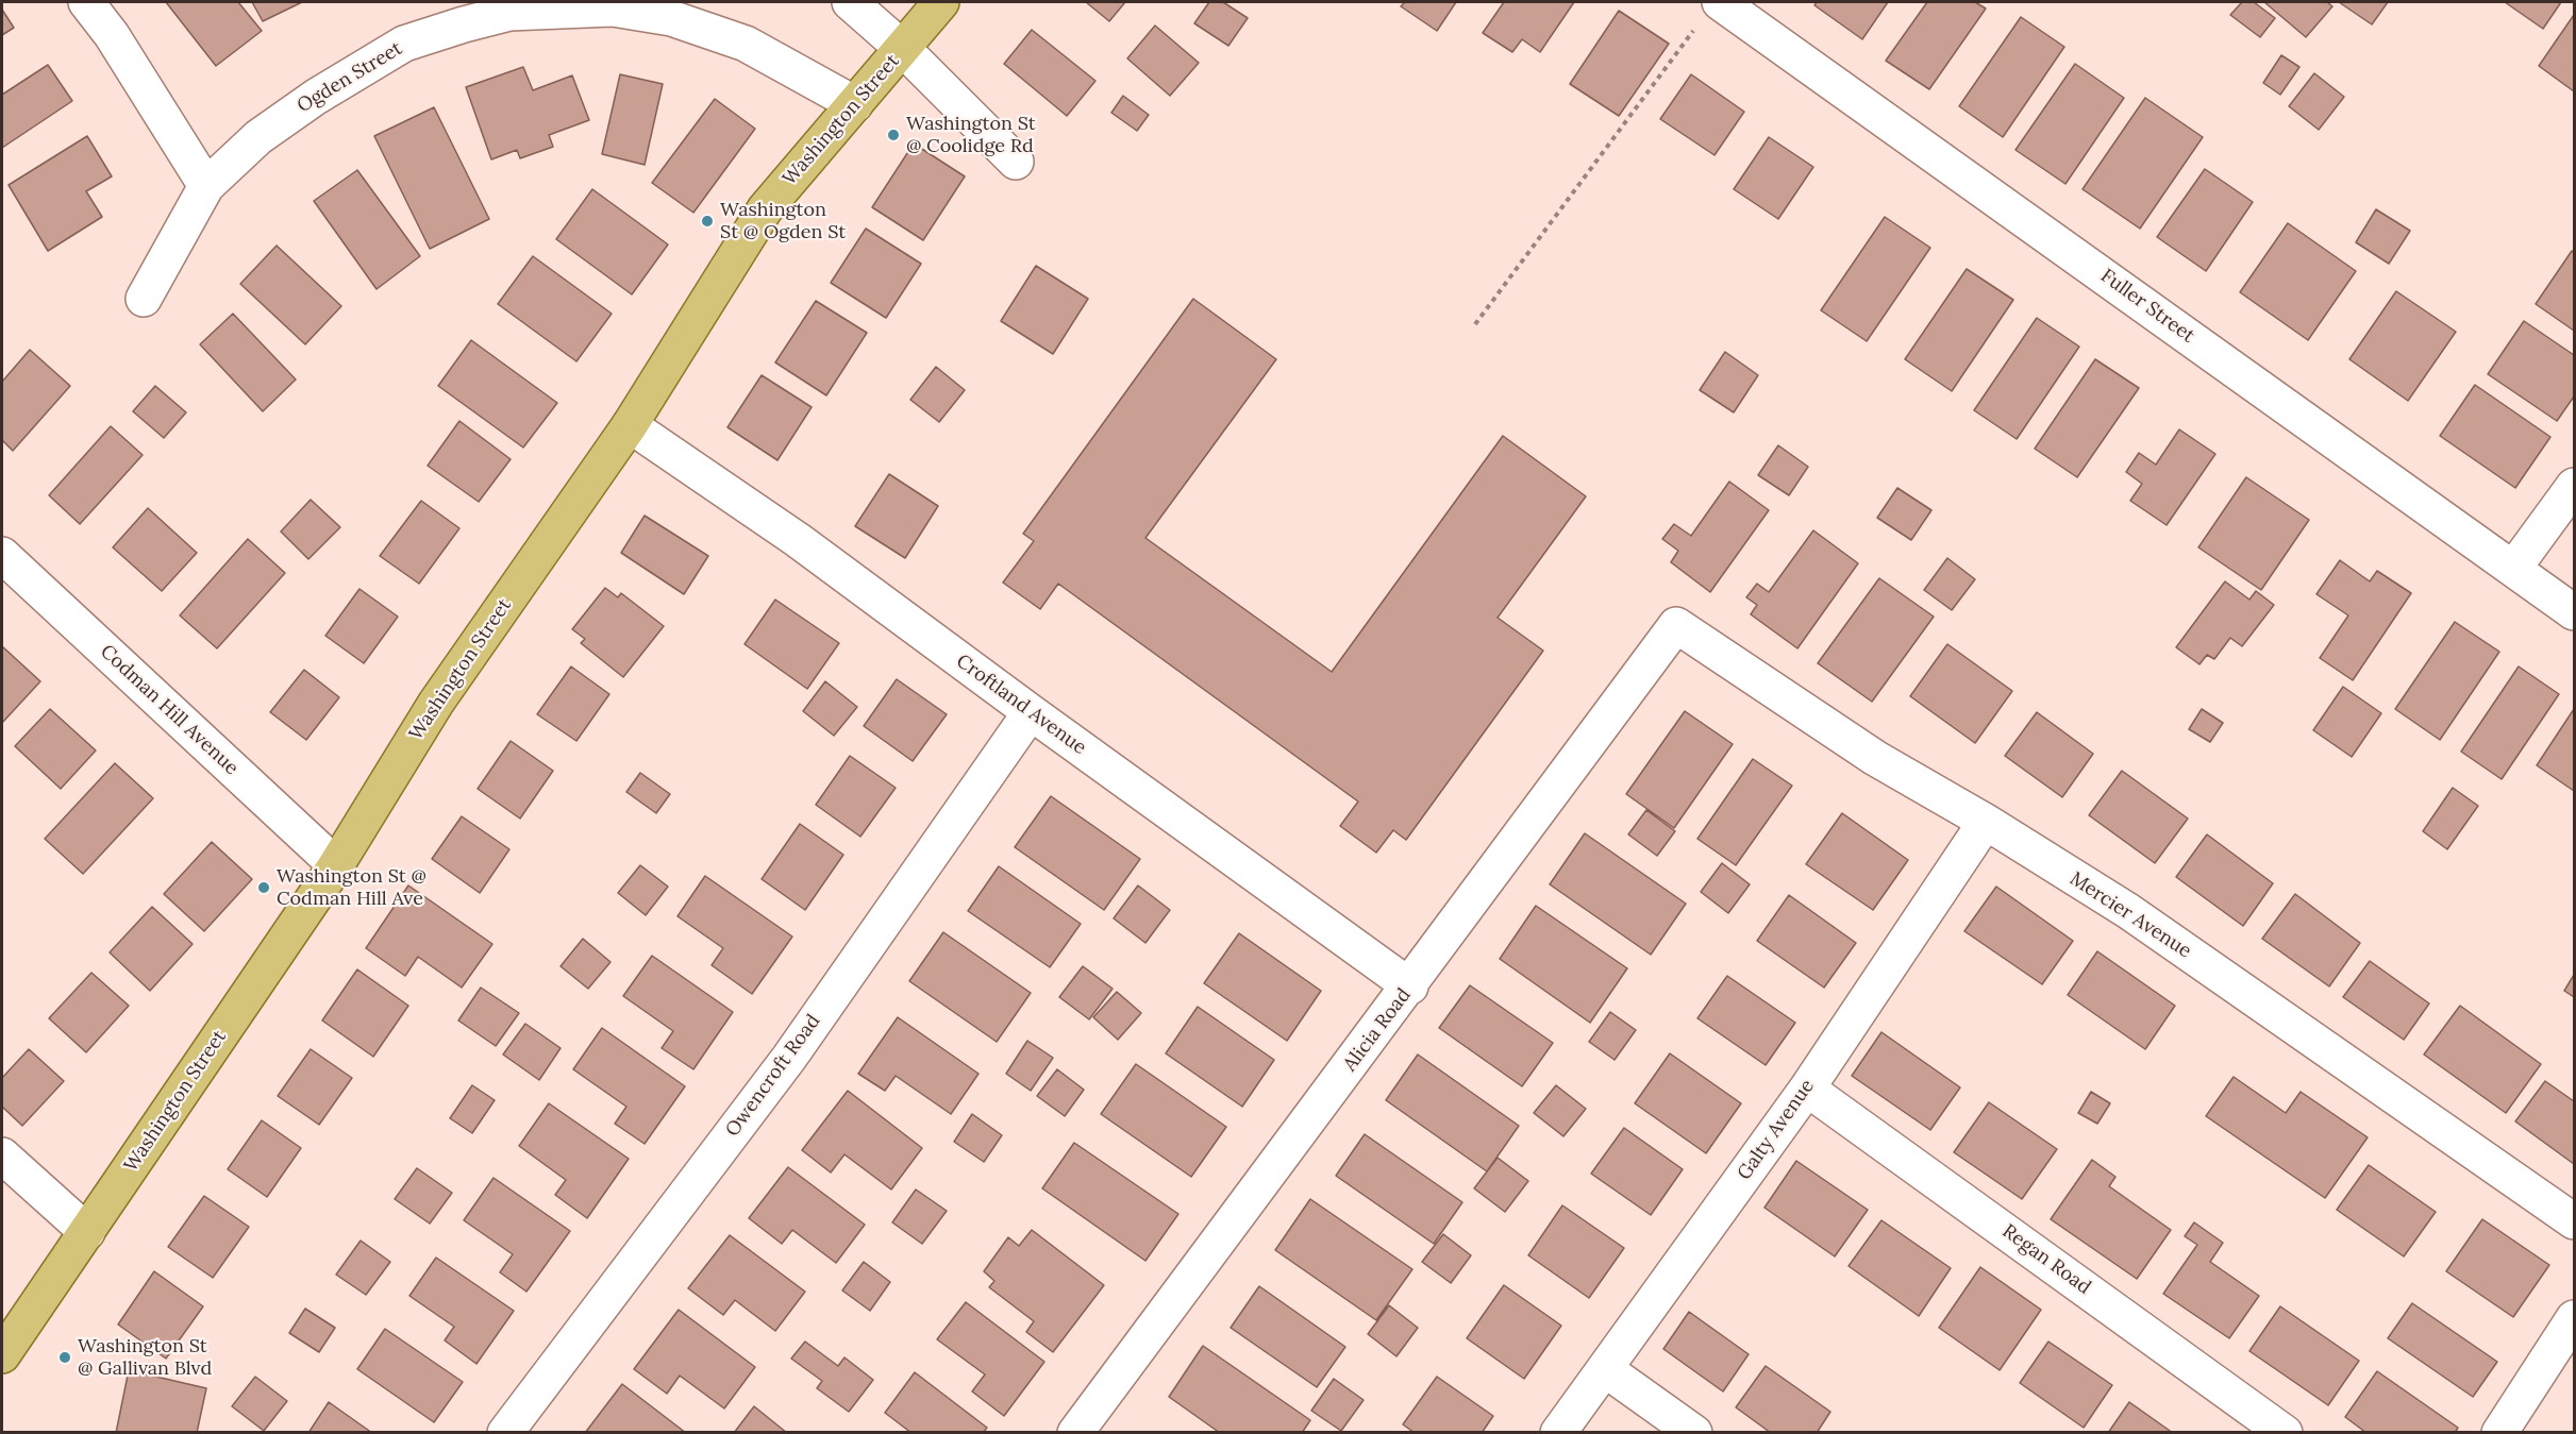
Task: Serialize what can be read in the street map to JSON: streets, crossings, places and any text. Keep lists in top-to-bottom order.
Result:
{
  "streets": {
    "main road": ["Washington Street"],
    "street": [
      "Ogden Street",
      "Fuller Street",
      "Croftland Avenue",
      "Codman Hill Avenue",
      "Mercier Avenue",
      "Alicia Road",
      "Owencroft Road",
      "Galty Avenue",
      "Regan Road"
    ]
  },
  "crossings": [
    ["Ogden Street", "Washington Street"],
    ["Washington Street", "Croftland Avenue"],
    ["Washington Street", "Codman Hill Avenue"],
    ["Croftland Avenue", "Alicia Road"],
    ["Croftland Avenue", "Owencroft Road"],
    ["Mercier Avenue", "Alicia Road"],
    ["Mercier Avenue", "Galty Avenue"],
    ["Galty Avenue", "Regan Road"]
  ],
  "places": [
    "Washington St @ Coolidge Rd",
    "Washington St @ Ogden St",
    "Washington St @ Codman Hill Ave",
    "Washington St @ Gallivan Blvd"
  ]
}
